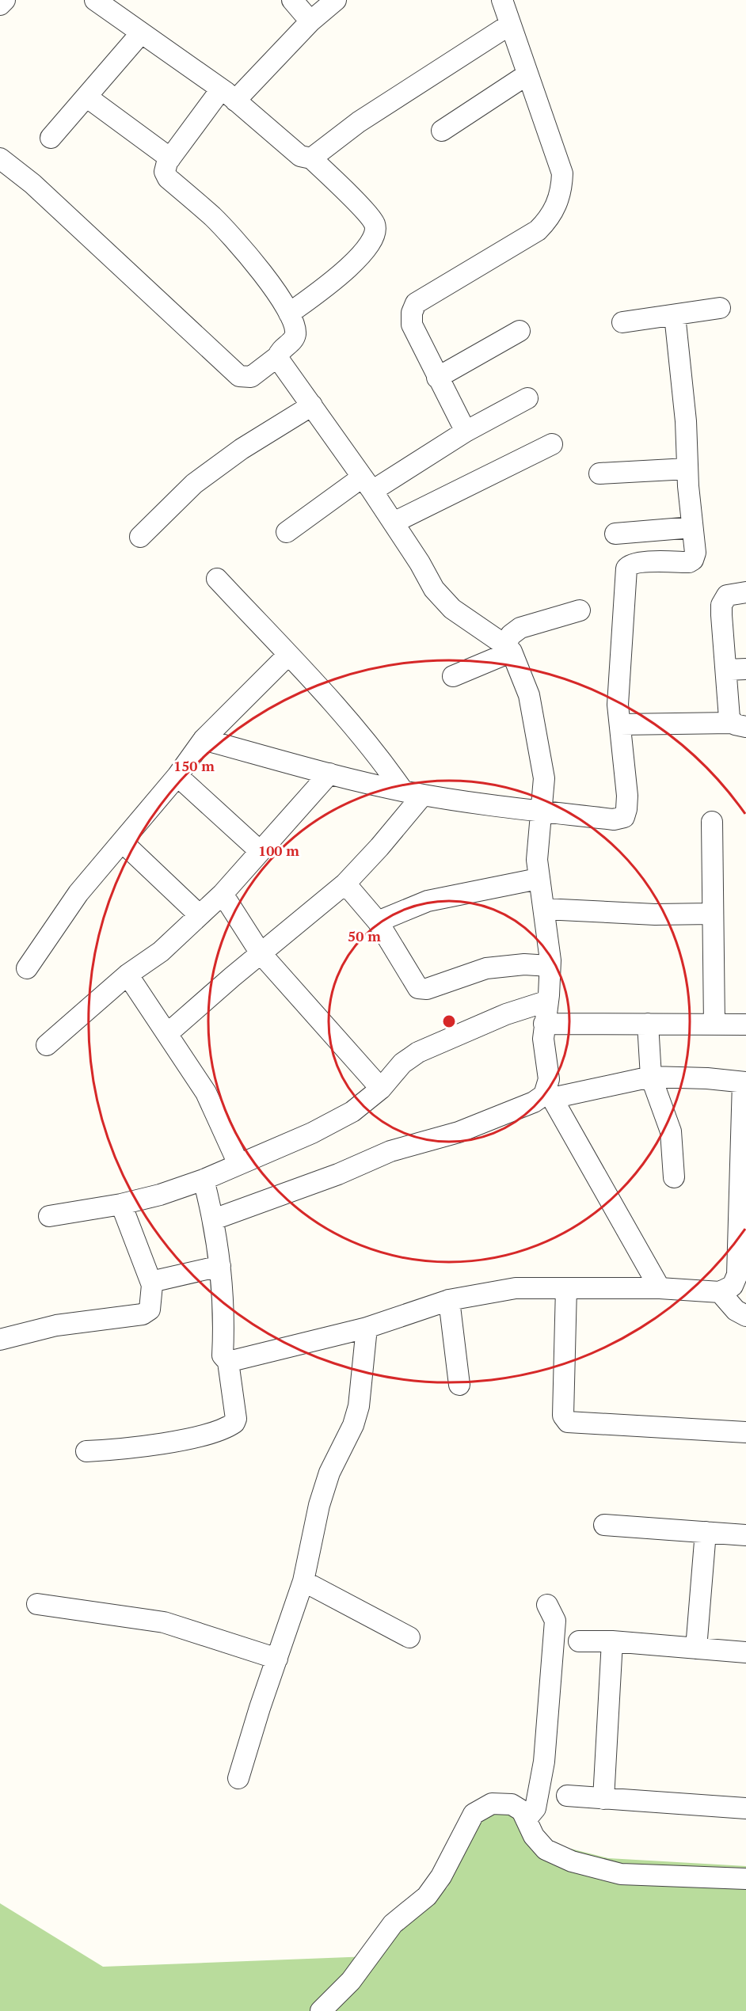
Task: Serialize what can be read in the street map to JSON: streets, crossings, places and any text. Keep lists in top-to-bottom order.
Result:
{
  "rings": ["150 m", "100 m", "50 m"]
}
